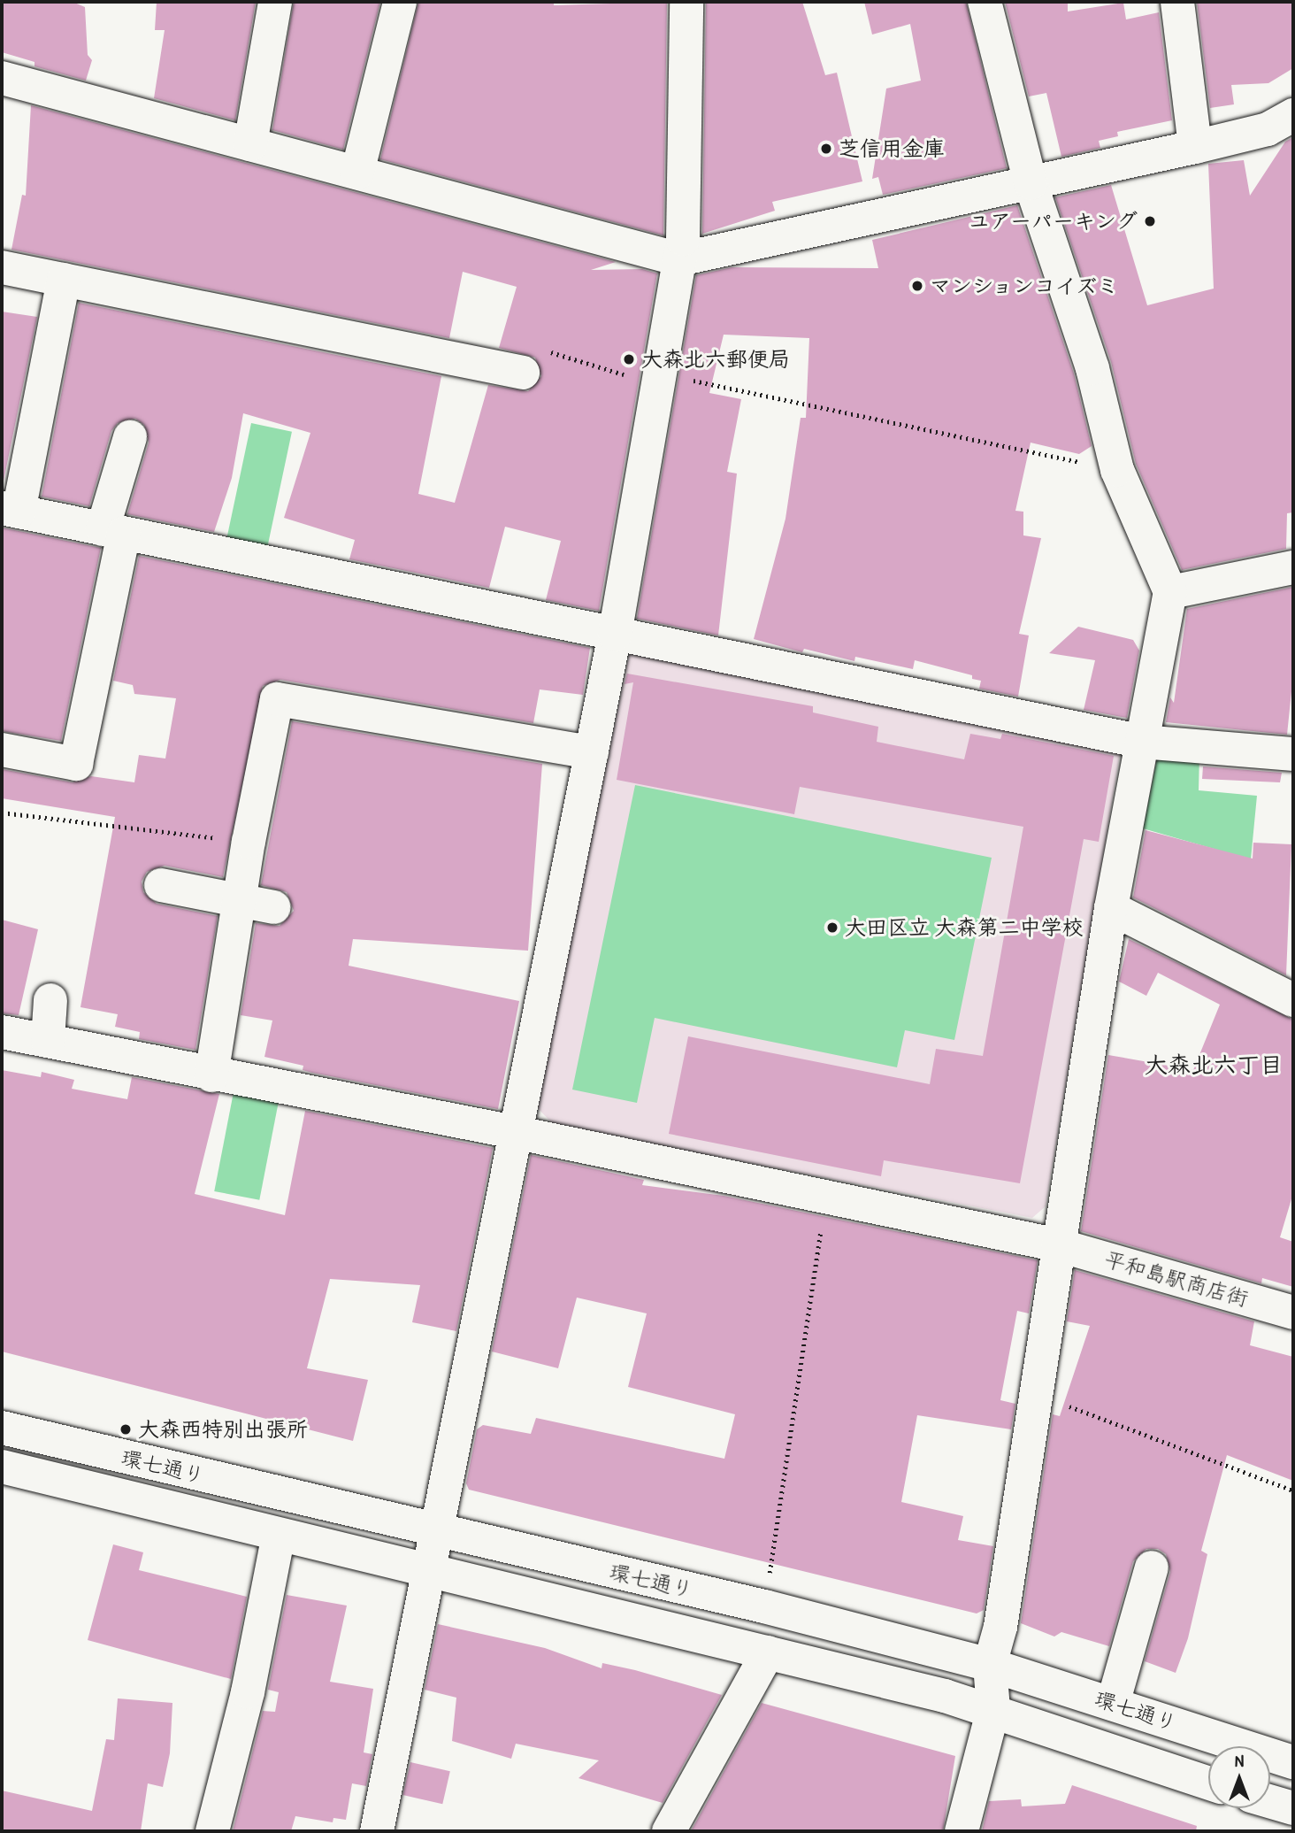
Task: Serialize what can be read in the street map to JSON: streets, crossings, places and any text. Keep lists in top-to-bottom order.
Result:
{
  "streets": {
    "street": ["平和島駅商店街", "環七通り"]
  },
  "districts": ["大森北六丁目"],
  "places": [
    "芝信用金庫",
    "ユアーパーキング",
    "マンションコイズミ",
    "大森北六郵便局",
    "大田区立 大森第二中学校",
    "大森西特別出張所"
  ],
  "north": "top"
}
